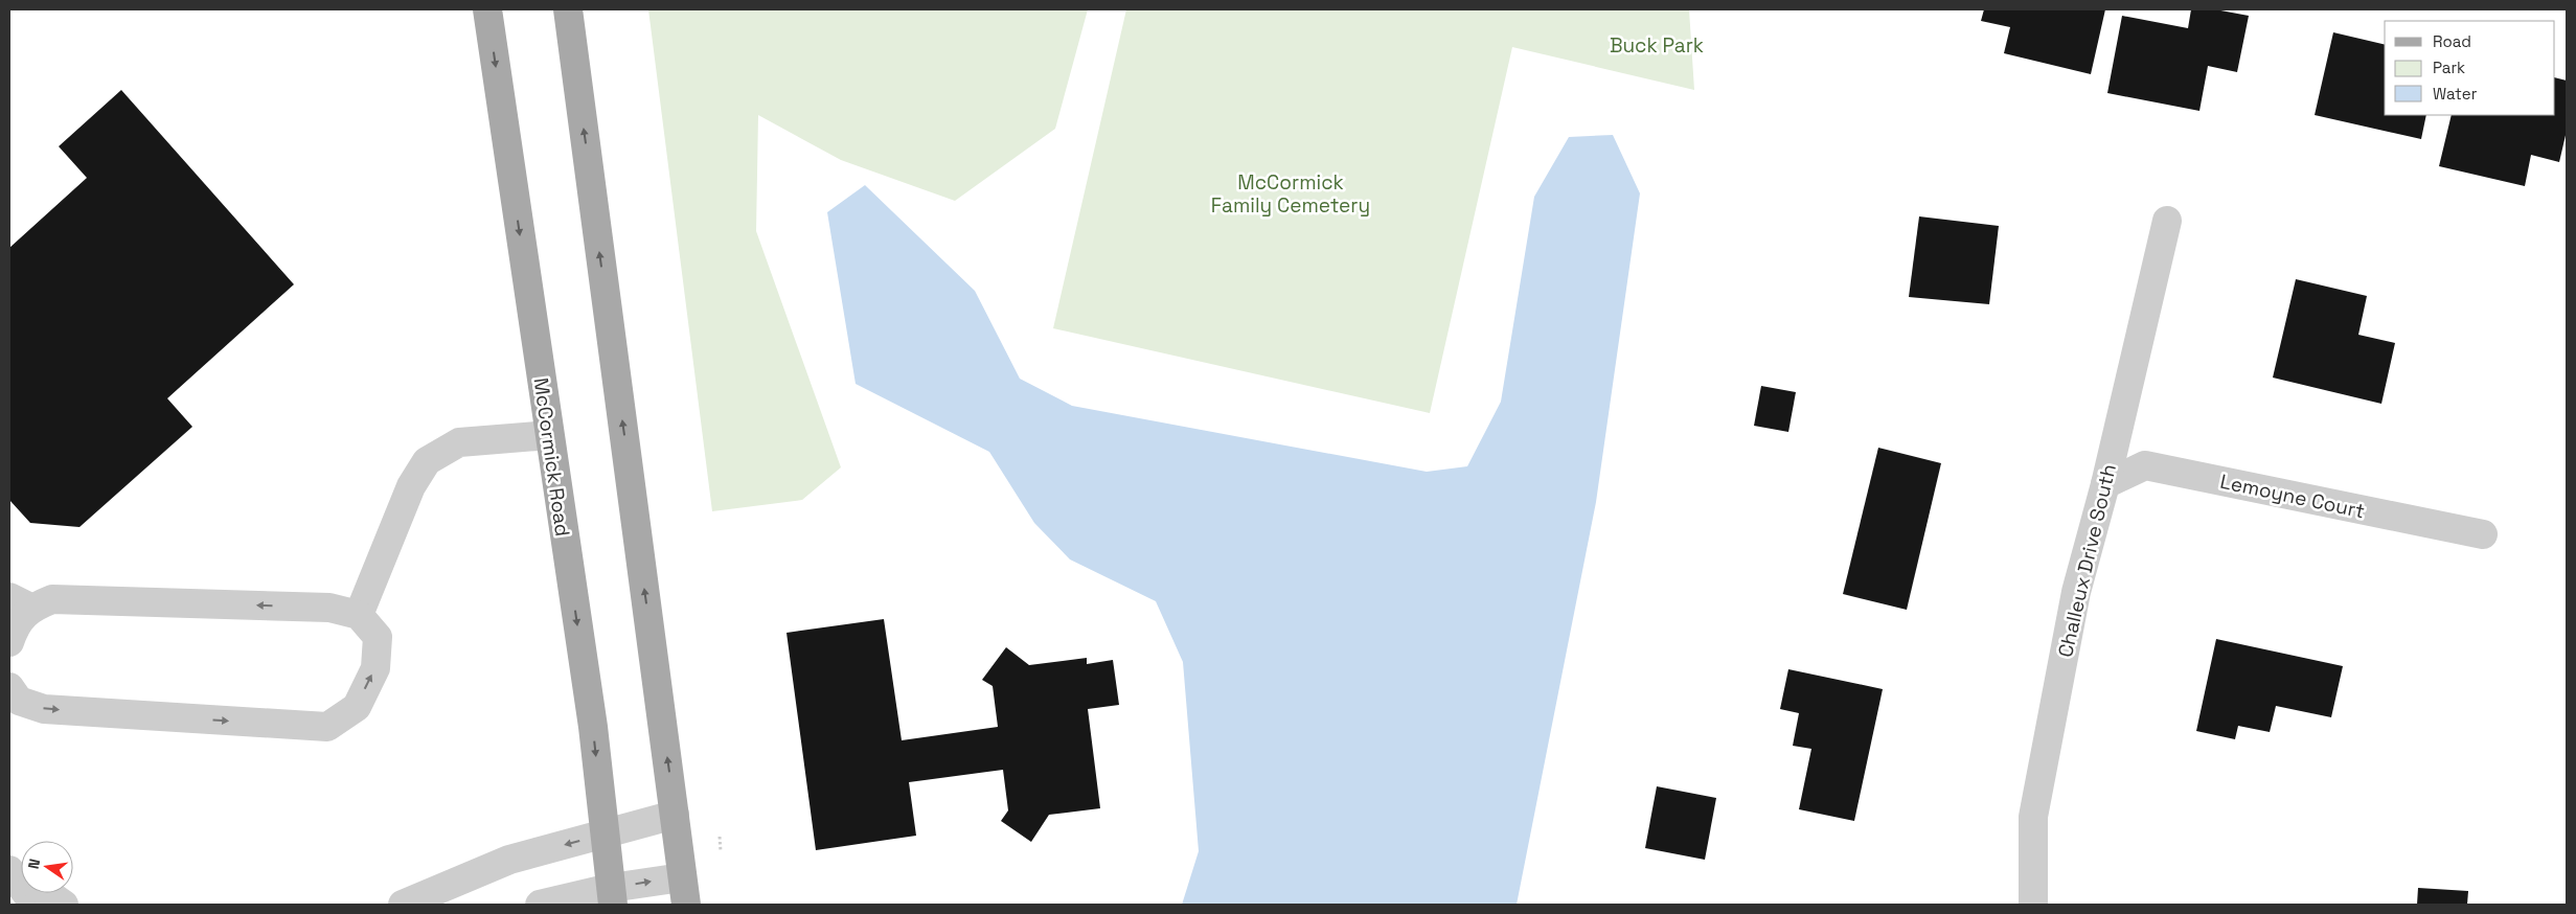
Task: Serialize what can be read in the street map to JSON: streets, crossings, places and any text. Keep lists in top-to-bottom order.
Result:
{
  "streets": {
    "main road": ["McCormick Road"],
    "street": ["Lemoyne Court", "Challeux Drive South"]
  },
  "crossings": [
    ["Lemoyne Court", "Challeux Drive South"]
  ],
  "parks": ["Buck Park", "McCormick Family Cemetery"],
  "legend": ["Road", "Park", "Water"],
  "north": "left"
}
